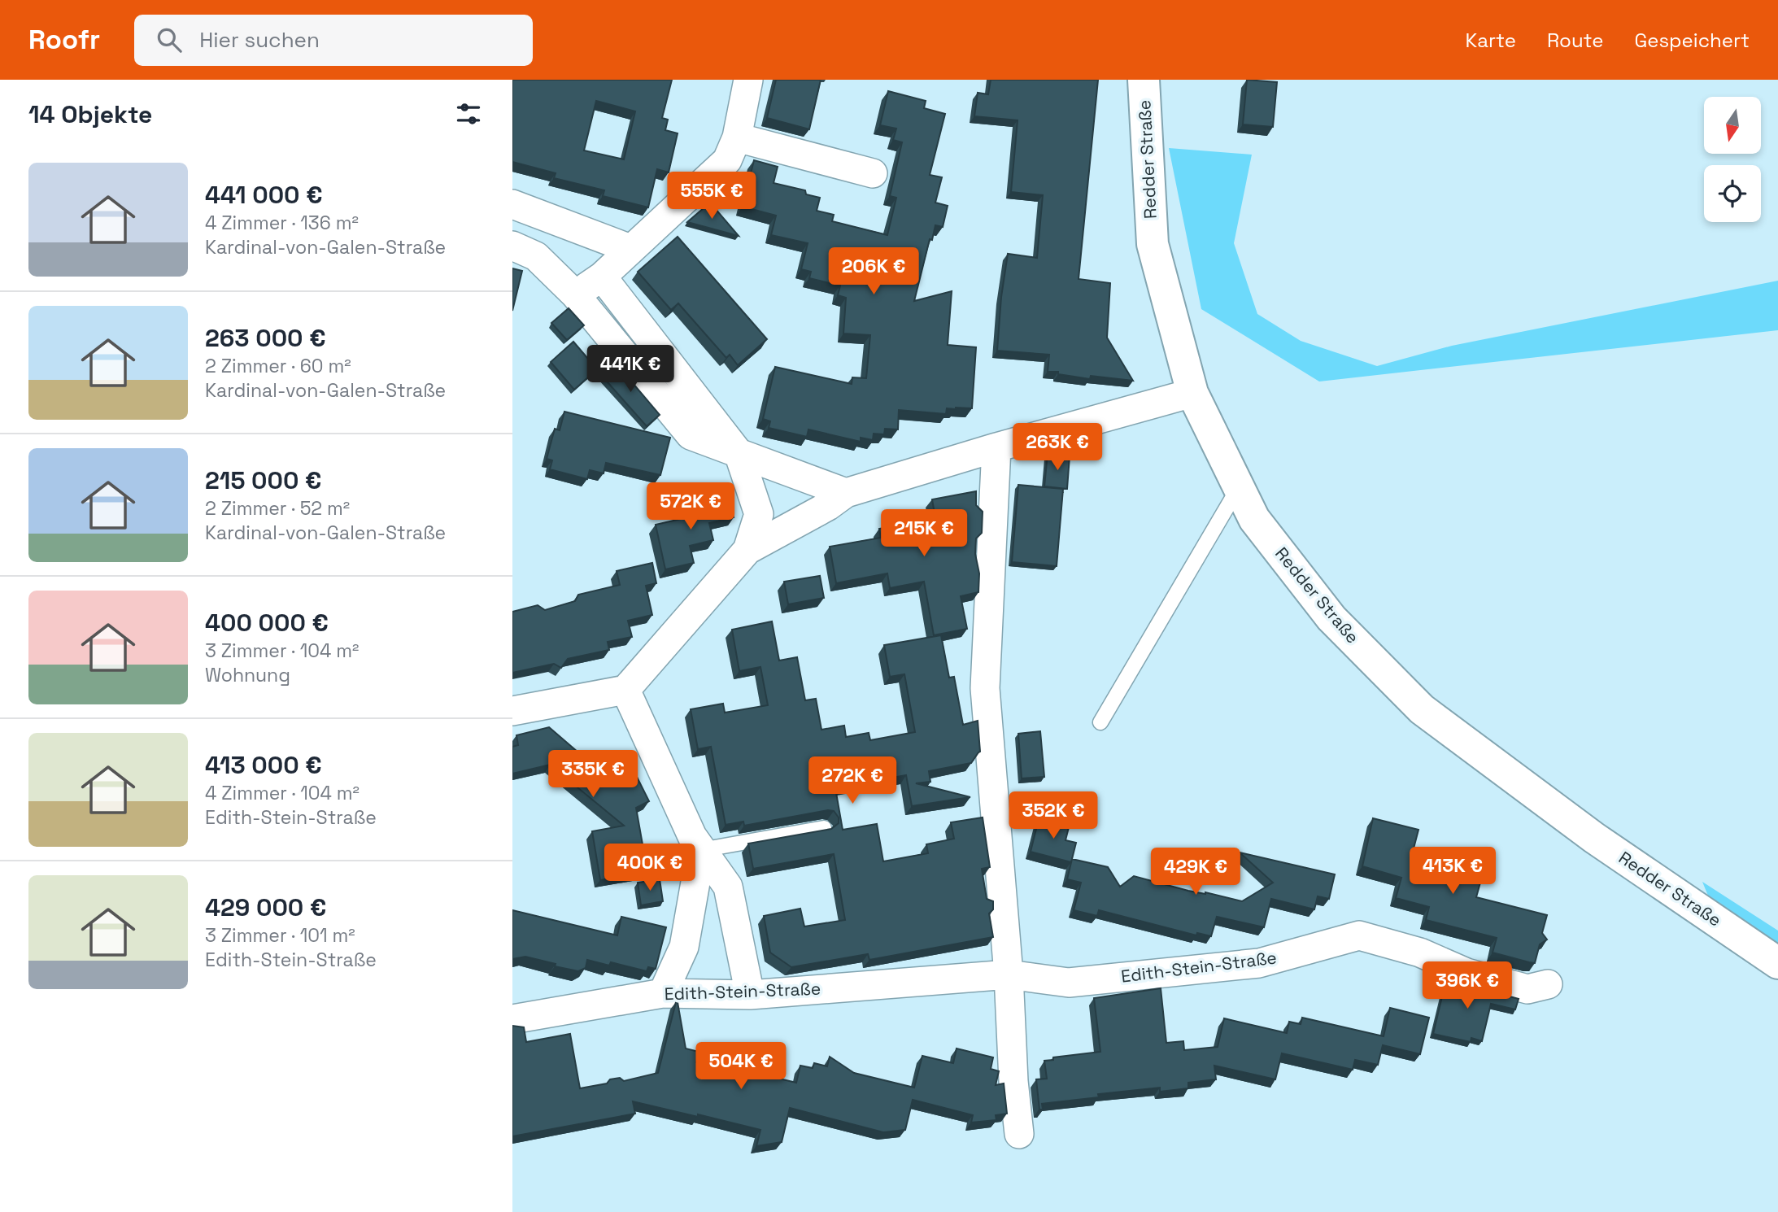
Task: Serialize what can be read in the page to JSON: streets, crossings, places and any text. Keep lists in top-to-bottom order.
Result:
{
  "streets": {
    "street": ["Redder Straße", "Edith-Stein-Straße"]
  },
  "north": "bottom",
  "page": {
    "header": "Roofr",
    "search": "Hier suchen",
    "nav": ["Karte", "Route", "Gespeichert"],
    "heading": "14 Objekte",
    "list": [
      {
        "name": "441 000 €",
        "note": "4 Zimmer · 136 m² · Kardinal-von-Galen-Straße"
      },
      {
        "name": "263 000 €",
        "note": "2 Zimmer · 60 m² · Kardinal-von-Galen-Straße"
      },
      {
        "name": "215 000 €",
        "note": "2 Zimmer · 52 m² · Kardinal-von-Galen-Straße"
      },
      {
        "name": "400 000 €",
        "note": "3 Zimmer · 104 m² · Wohnung"
      },
      {
        "name": "413 000 €",
        "note": "4 Zimmer · 104 m² · Edith-Stein-Straße"
      },
      {
        "name": "429 000 €",
        "note": "3 Zimmer · 101 m² · Edith-Stein-Straße"
      }
    ],
    "price": [
      "555K €",
      "206K €",
      "441K €",
      "263K €",
      "572K €",
      "215K €",
      "335K €",
      "272K €",
      "352K €",
      "400K €",
      "413K €",
      "429K €",
      "396K €",
      "504K €"
    ]
  }
}
